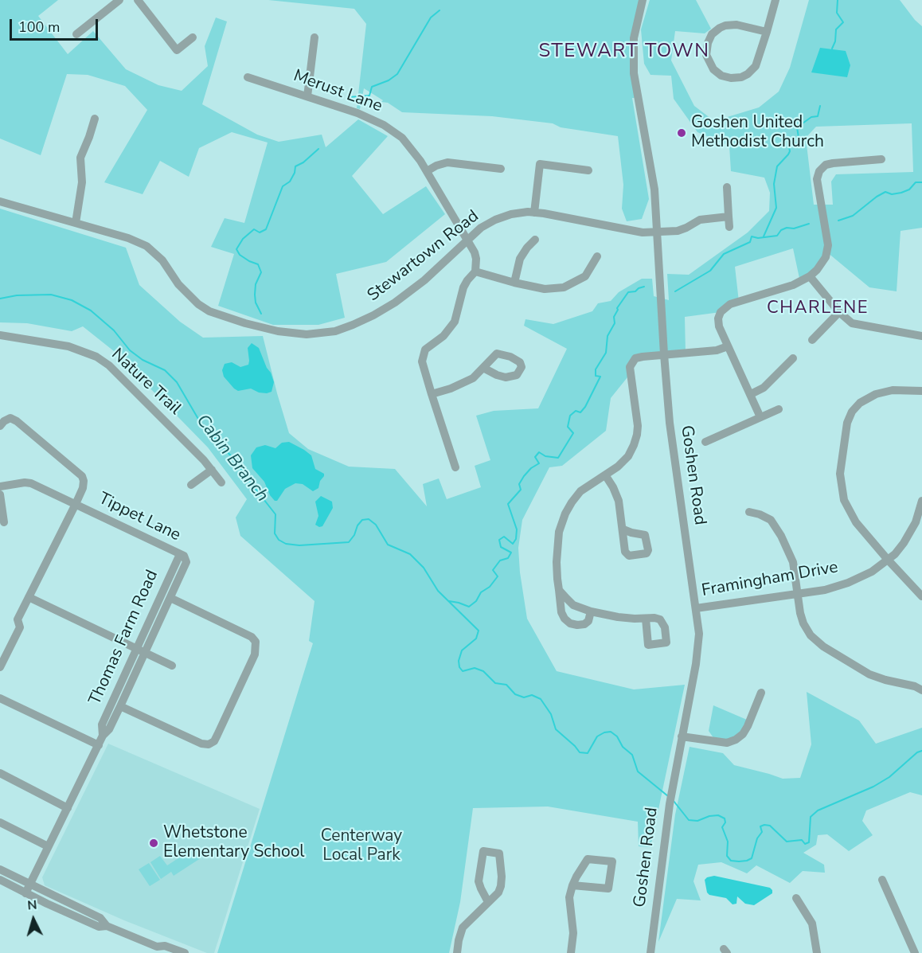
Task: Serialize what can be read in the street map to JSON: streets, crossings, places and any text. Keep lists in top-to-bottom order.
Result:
{
  "streets": {
    "street": [
      "Merust Lane",
      "Stewartown Road",
      "Nature Trail",
      "Goshen Road",
      "Tippet Lane",
      "Framingham Drive",
      "Thomas Farm Road"
    ]
  },
  "crossings": [
    ["Merust Lane", "Stewartown Road"],
    ["Stewartown Road", "Goshen Road"],
    ["Goshen Road", "Framingham Drive"],
    ["Tippet Lane", "Thomas Farm Road"]
  ],
  "districts": ["STEWART TOWN", "CHARLENE"],
  "water": ["Cabin Branch"],
  "parks": ["Centerway Local Park"],
  "places": ["Goshen United Methodist Church", "Whetstone Elementary School"],
  "scale_bar": "100 m",
  "north": "top"
}
